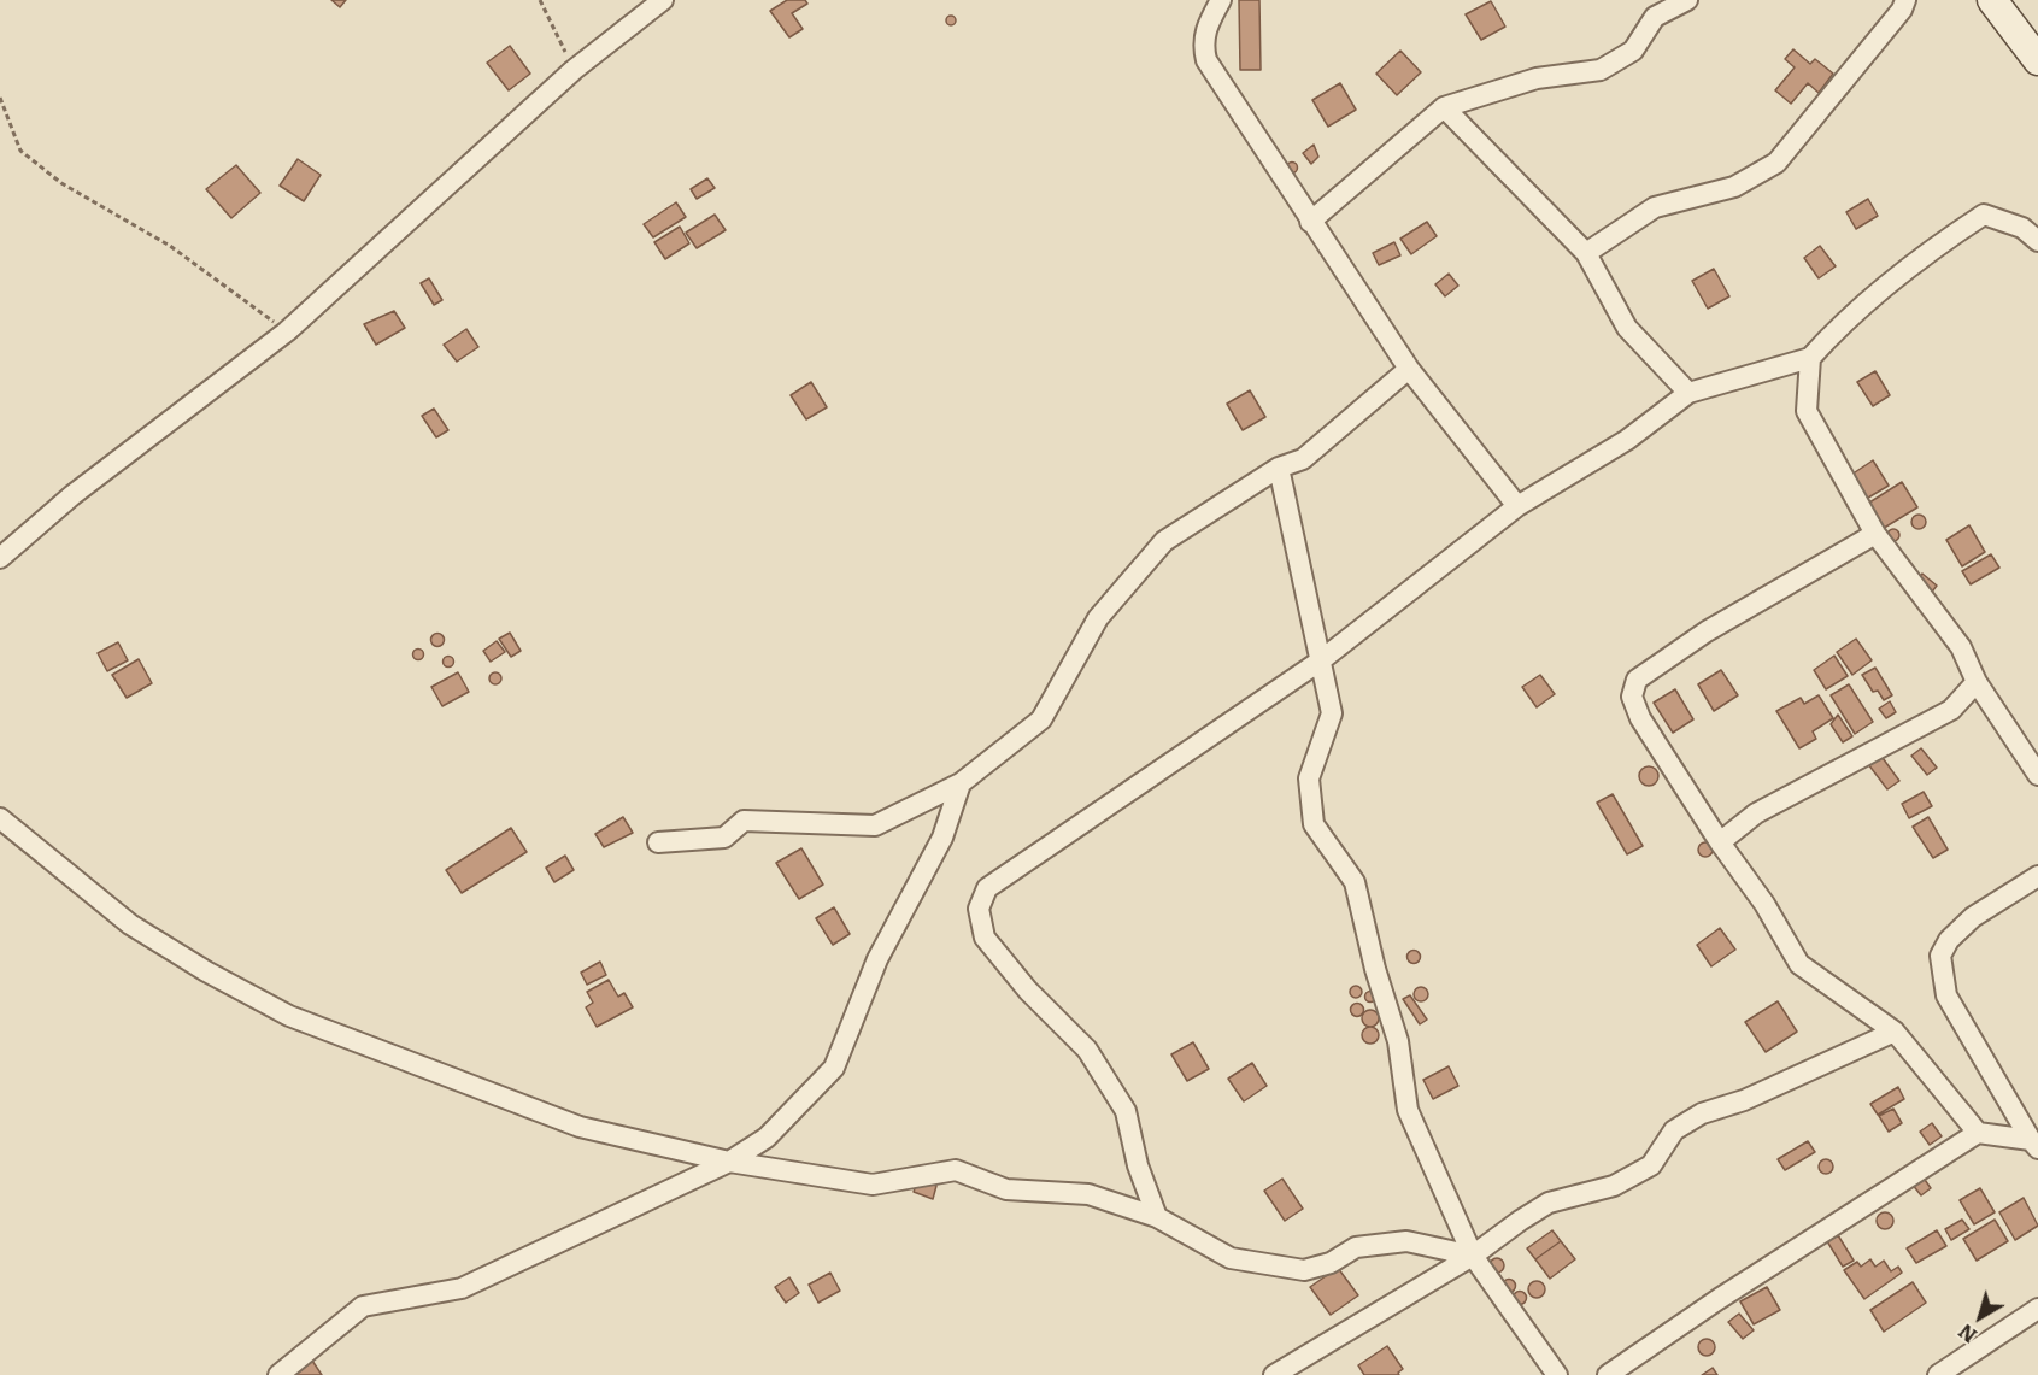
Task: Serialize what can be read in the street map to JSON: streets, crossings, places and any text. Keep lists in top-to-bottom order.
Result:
{
  "north": "bottom left"
}
